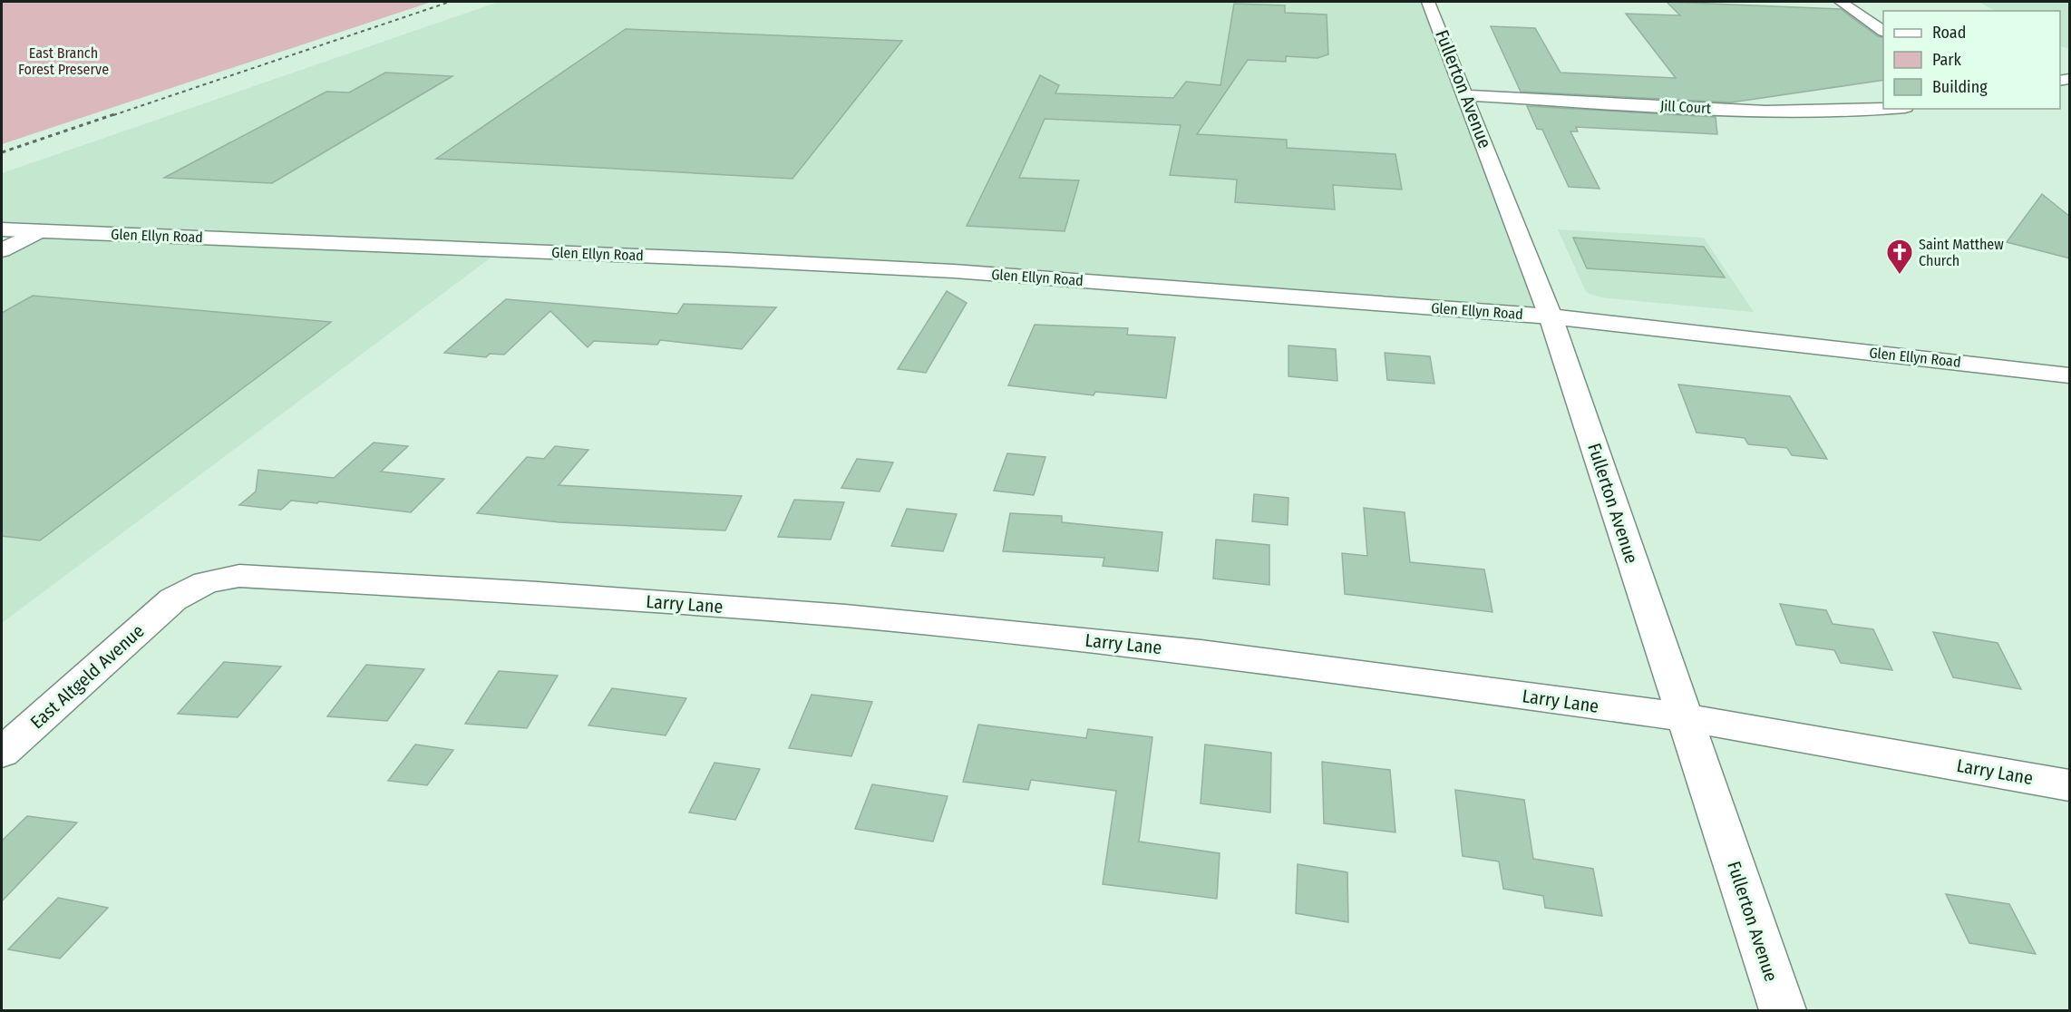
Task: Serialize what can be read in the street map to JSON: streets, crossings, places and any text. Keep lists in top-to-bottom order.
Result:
{
  "streets": {
    "street": [
      "Fullerton Avenue",
      "Jill Court",
      "Glen Ellyn Road",
      "Larry Lane",
      "East Altgeld Avenue"
    ]
  },
  "crossings": [
    ["Fullerton Avenue", "Jill Court"],
    ["Fullerton Avenue", "Glen Ellyn Road"],
    ["Fullerton Avenue", "Larry Lane"],
    ["Larry Lane", "East Altgeld Avenue"]
  ],
  "parks": ["East Branch Forest Preserve"],
  "places": {
    "church": ["Saint Matthew Church"]
  },
  "legend": ["Road", "Park", "Building"]
}
